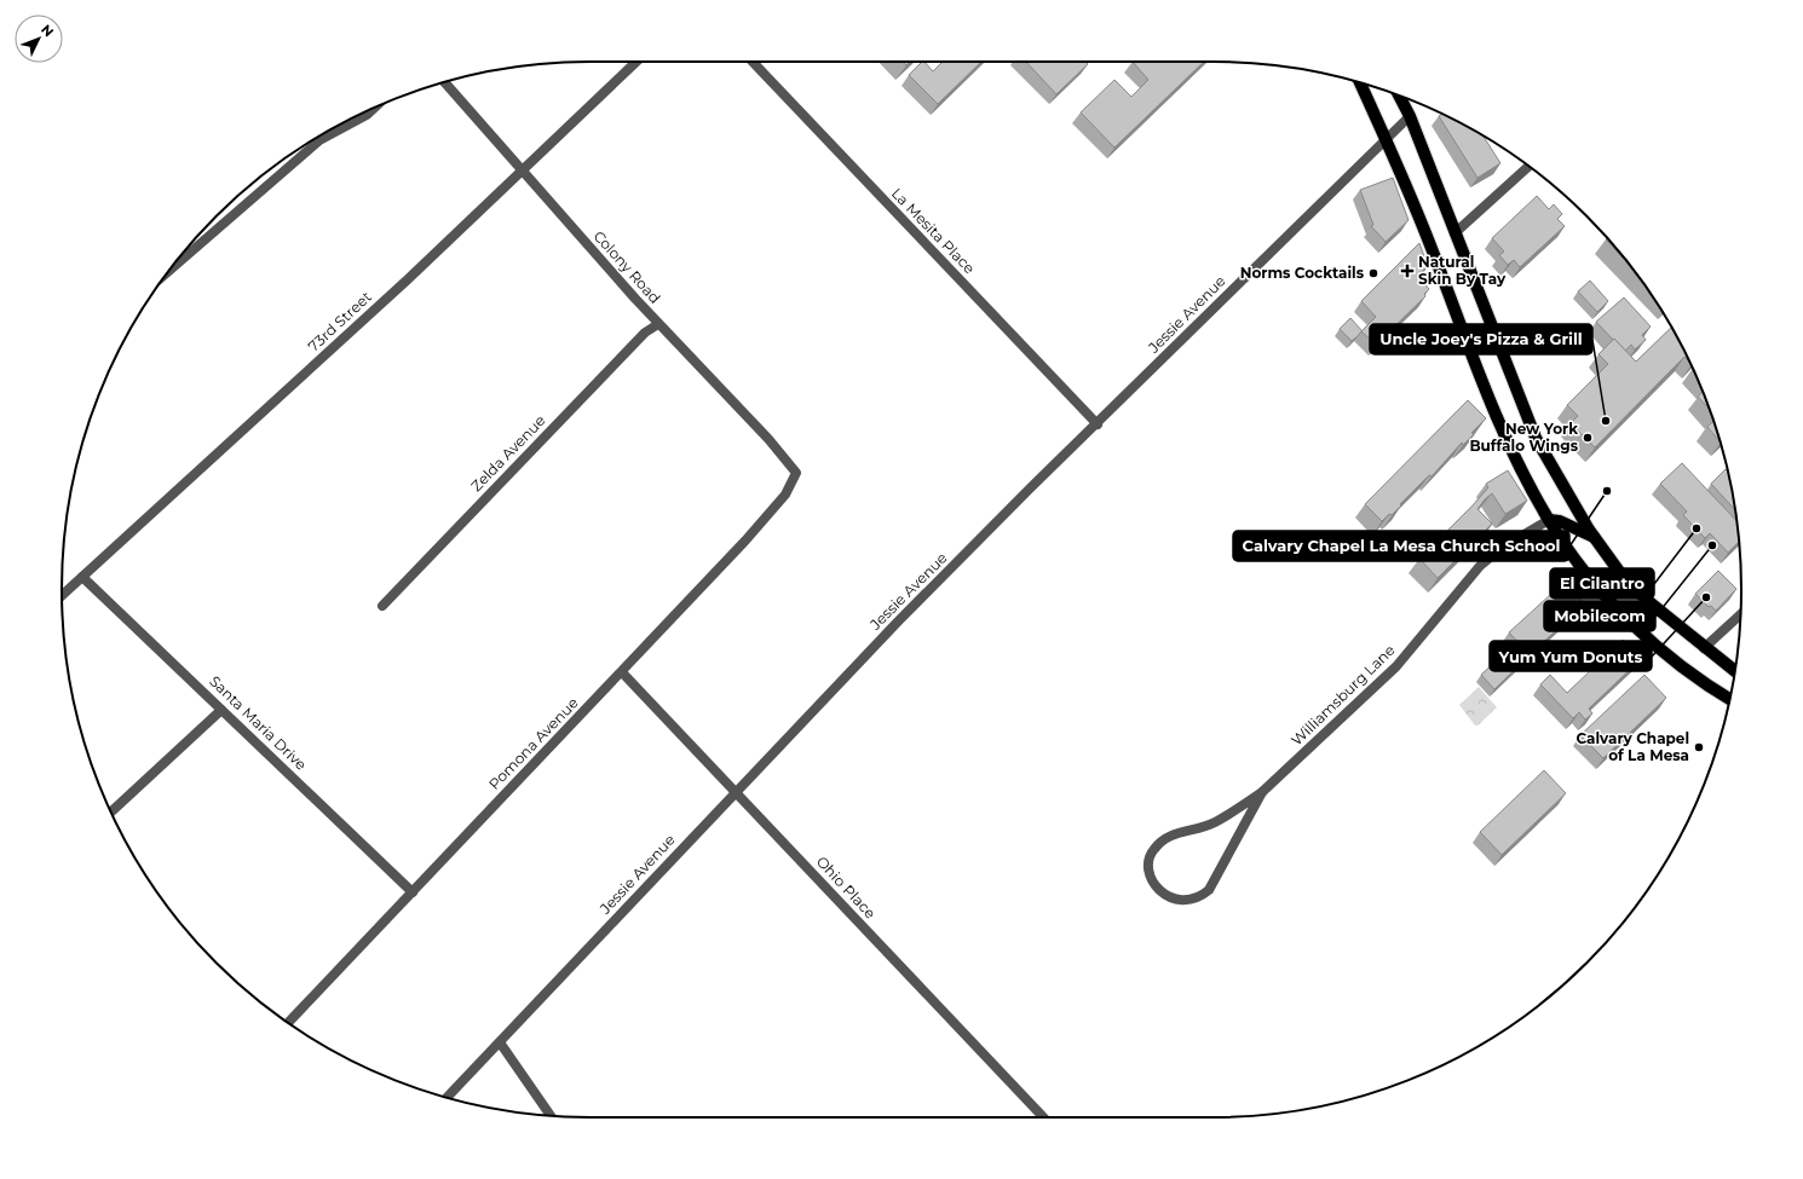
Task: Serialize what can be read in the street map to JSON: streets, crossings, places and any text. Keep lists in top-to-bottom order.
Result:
{
  "streets": {
    "street": [
      "La Mesita Place",
      "Colony Road",
      "Jessie Avenue",
      "73rd Street",
      "Zelda Avenue",
      "Williamsburg Lane",
      "Santa Maria Drive",
      "Pomona Avenue",
      "Ohio Place"
    ]
  },
  "crossings": [
    ["La Mesita Place", "Jessie Avenue"],
    ["Colony Road", "73rd Street"],
    ["Colony Road", "Zelda Avenue"],
    ["Colony Road", "Pomona Avenue"],
    ["Jessie Avenue", "Ohio Place"],
    ["73rd Street", "Santa Maria Drive"],
    ["Santa Maria Drive", "Pomona Avenue"],
    ["Pomona Avenue", "Ohio Place"]
  ],
  "places": {
    "health": ["Natural Skin By Tay"],
    "other": [
      "Norms Cocktails",
      "Uncle Joey's Pizza & Grill",
      "New York Buffalo Wings",
      "Calvary Chapel La Mesa Church School",
      "El Cilantro",
      "Mobilecom",
      "Yum Yum Donuts",
      "Calvary Chapel of La Mesa"
    ]
  },
  "north": "top right"
}
